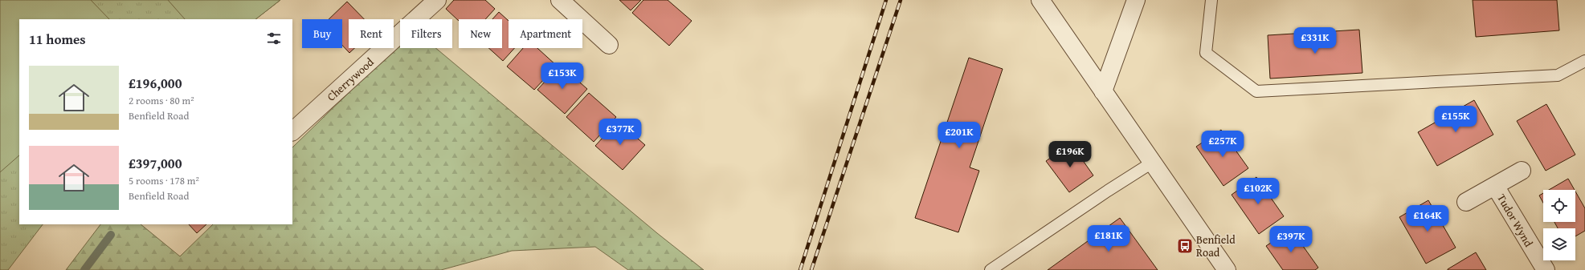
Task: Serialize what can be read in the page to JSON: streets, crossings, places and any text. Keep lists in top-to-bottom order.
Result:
{
  "streets": {
    "street": ["Cherrywood", "Tudor Wynd"]
  },
  "places": {
    "bus stop": ["Benfield Road"]
  },
  "page": {
    "chip": [
      "Buy",
      "Rent",
      "Filters",
      "New",
      "Apartment"
    ],
    "heading": "11 homes",
    "price": [
      "£331K",
      "£153K",
      "£155K",
      "£377K",
      "£201K",
      "£257K",
      "£196K",
      "£102K",
      "£164K",
      "£181K",
      "£397K"
    ],
    "list": [
      {
        "name": "£196,000",
        "note": "2 rooms · 80 m² · Benfield Road"
      },
      {
        "name": "£397,000",
        "note": "5 rooms · 178 m² · Benfield Road"
      }
    ]
  }
}
